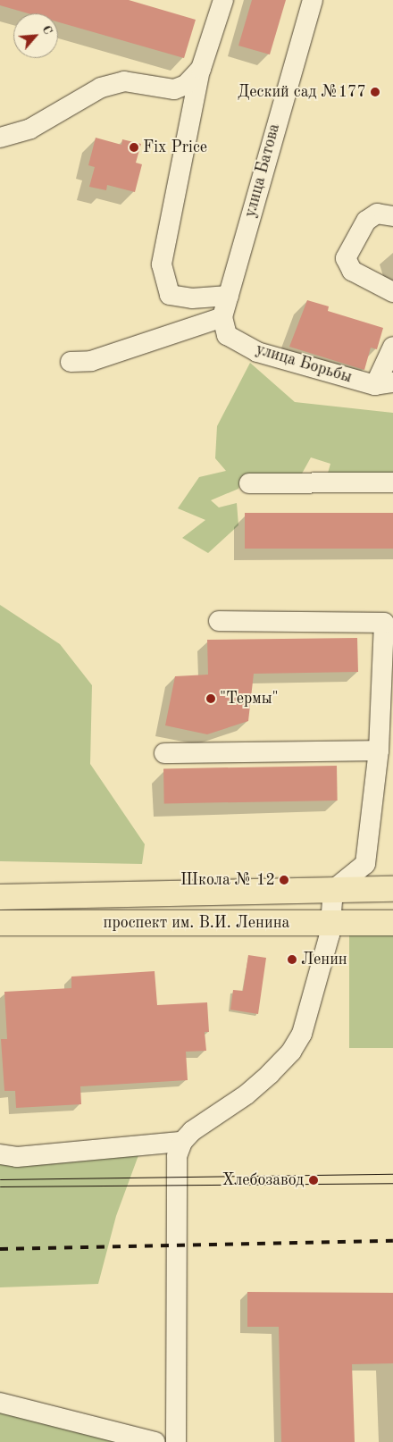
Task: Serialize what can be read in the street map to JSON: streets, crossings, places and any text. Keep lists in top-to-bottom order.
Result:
{
  "streets": {
    "main road": ["проспект им. В.И. Ленина"],
    "street": ["улица Батова", "улица Борьбы"]
  },
  "crossings": [
    ["улица Батова", "улица Борьбы"]
  ],
  "places": [
    "Деский сад №177",
    "Fix Price",
    "\"Термы\"",
    "Школа № 12",
    "Ленин",
    "Хлебозавод"
  ],
  "north": "top right"
}
